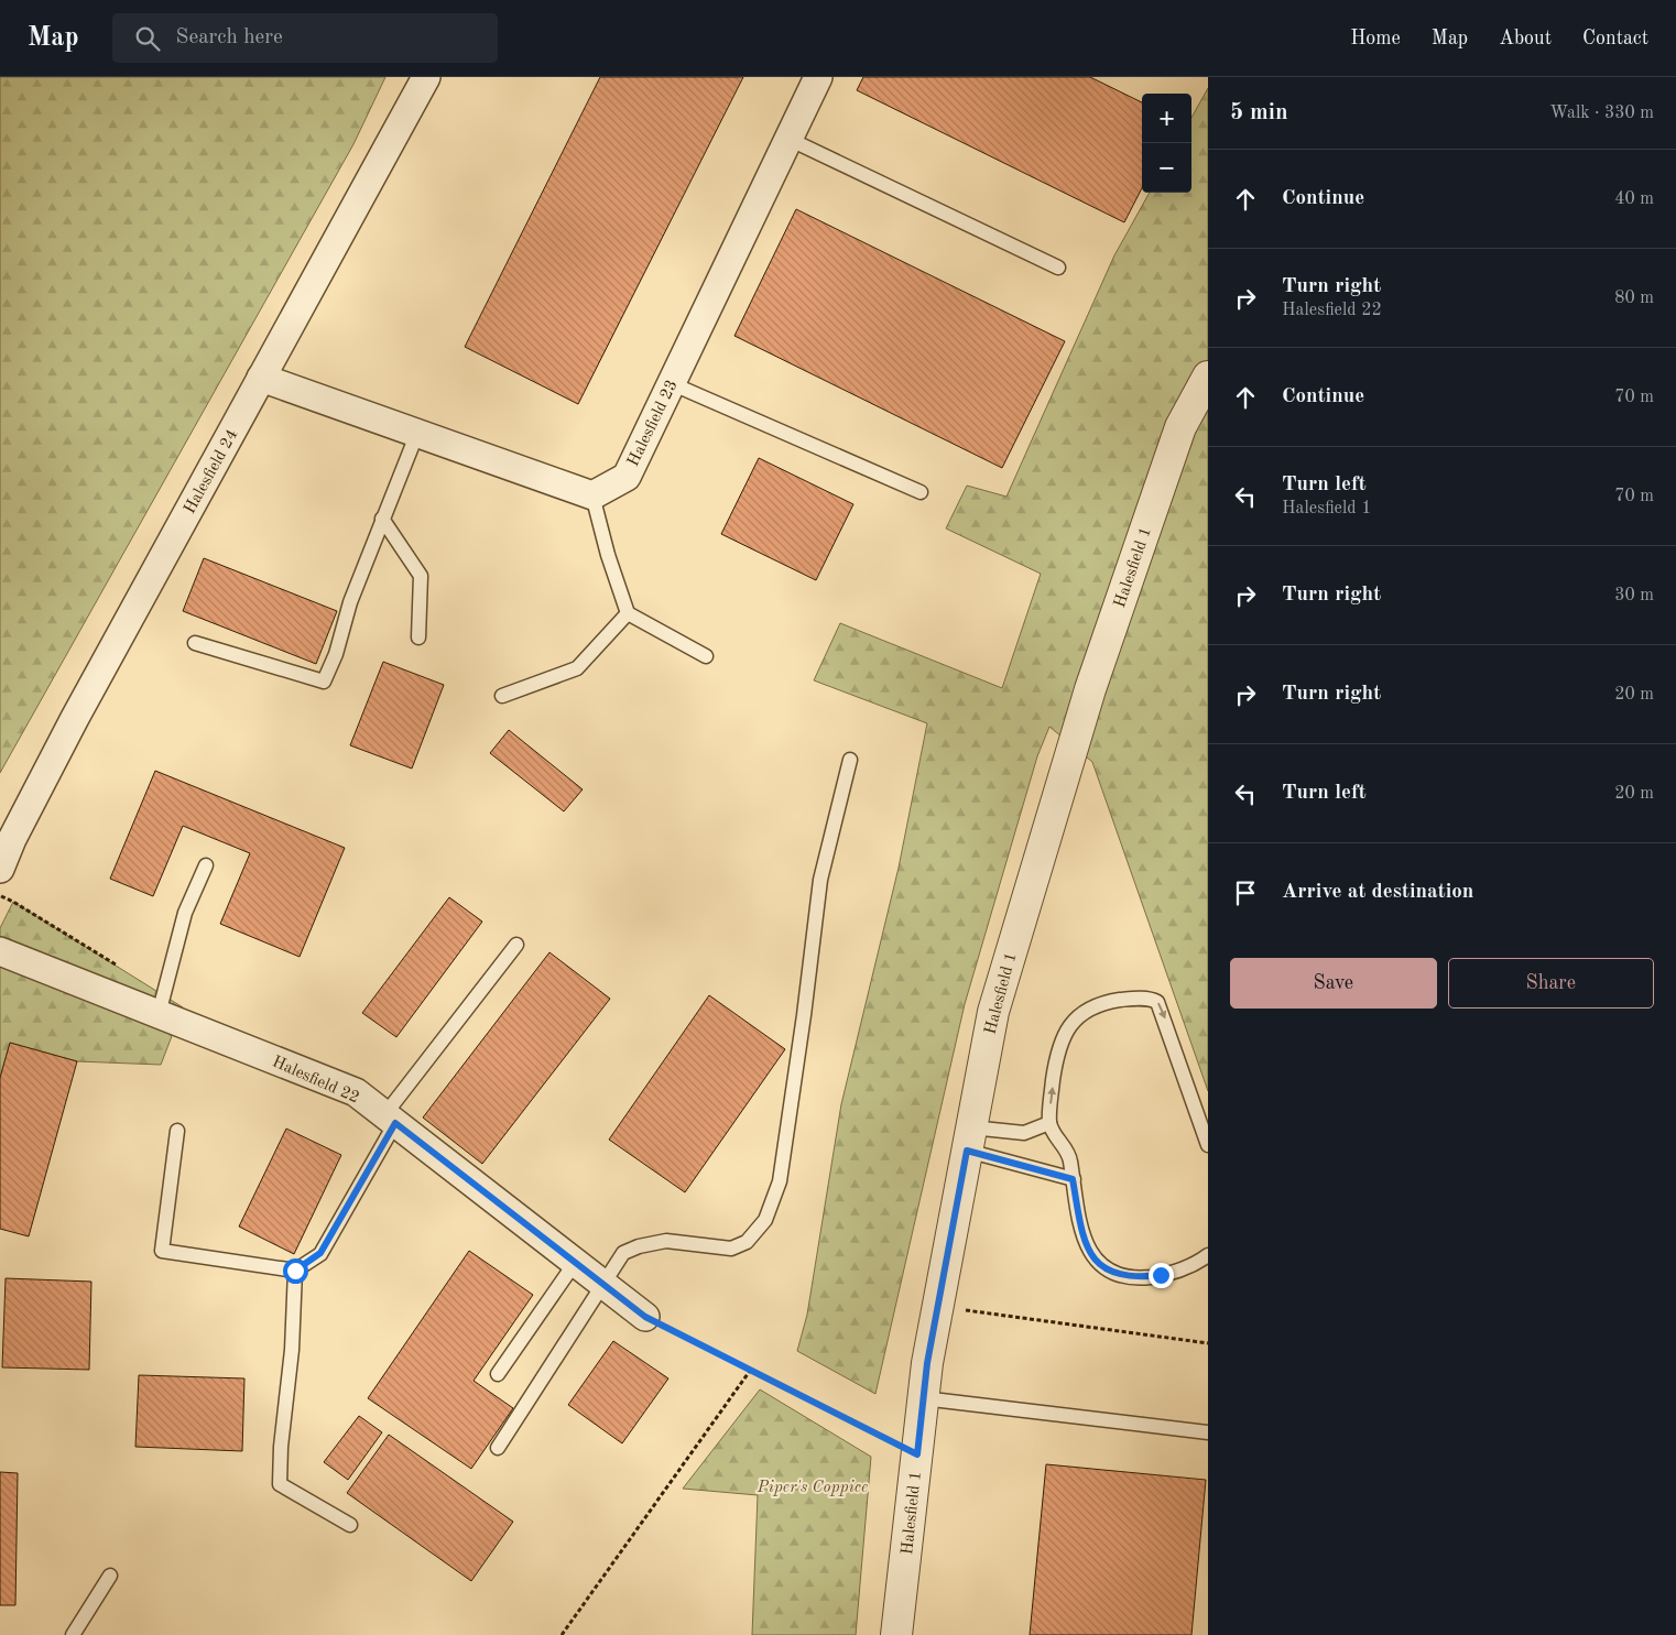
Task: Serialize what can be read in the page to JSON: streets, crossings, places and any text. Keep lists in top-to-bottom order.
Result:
{
  "streets": {
    "street": [
      "Halesfield 23",
      "Halesfield 24",
      "Halesfield 1",
      "Halesfield 22"
    ]
  },
  "parks": ["Piper's Coppice"],
  "page": {
    "header": "Map",
    "search": "Search here",
    "nav": [
      "Home",
      "Map",
      "About",
      "Contact"
    ],
    "heading": ["5 min", "Walk · 330 m"],
    "map_buttons": ["+", "−"],
    "list": [
      ["Continue", "40 m"],
      ["Turn right", "Halesfield 22", "80 m"],
      ["Continue", "70 m"],
      ["Turn left", "Halesfield 1", "70 m"],
      ["Turn right", "30 m"],
      ["Turn right", "20 m"],
      ["Turn left", "20 m"],
      "Arrive at destination"
    ],
    "buttons": ["Save", "Share"]
  }
}
